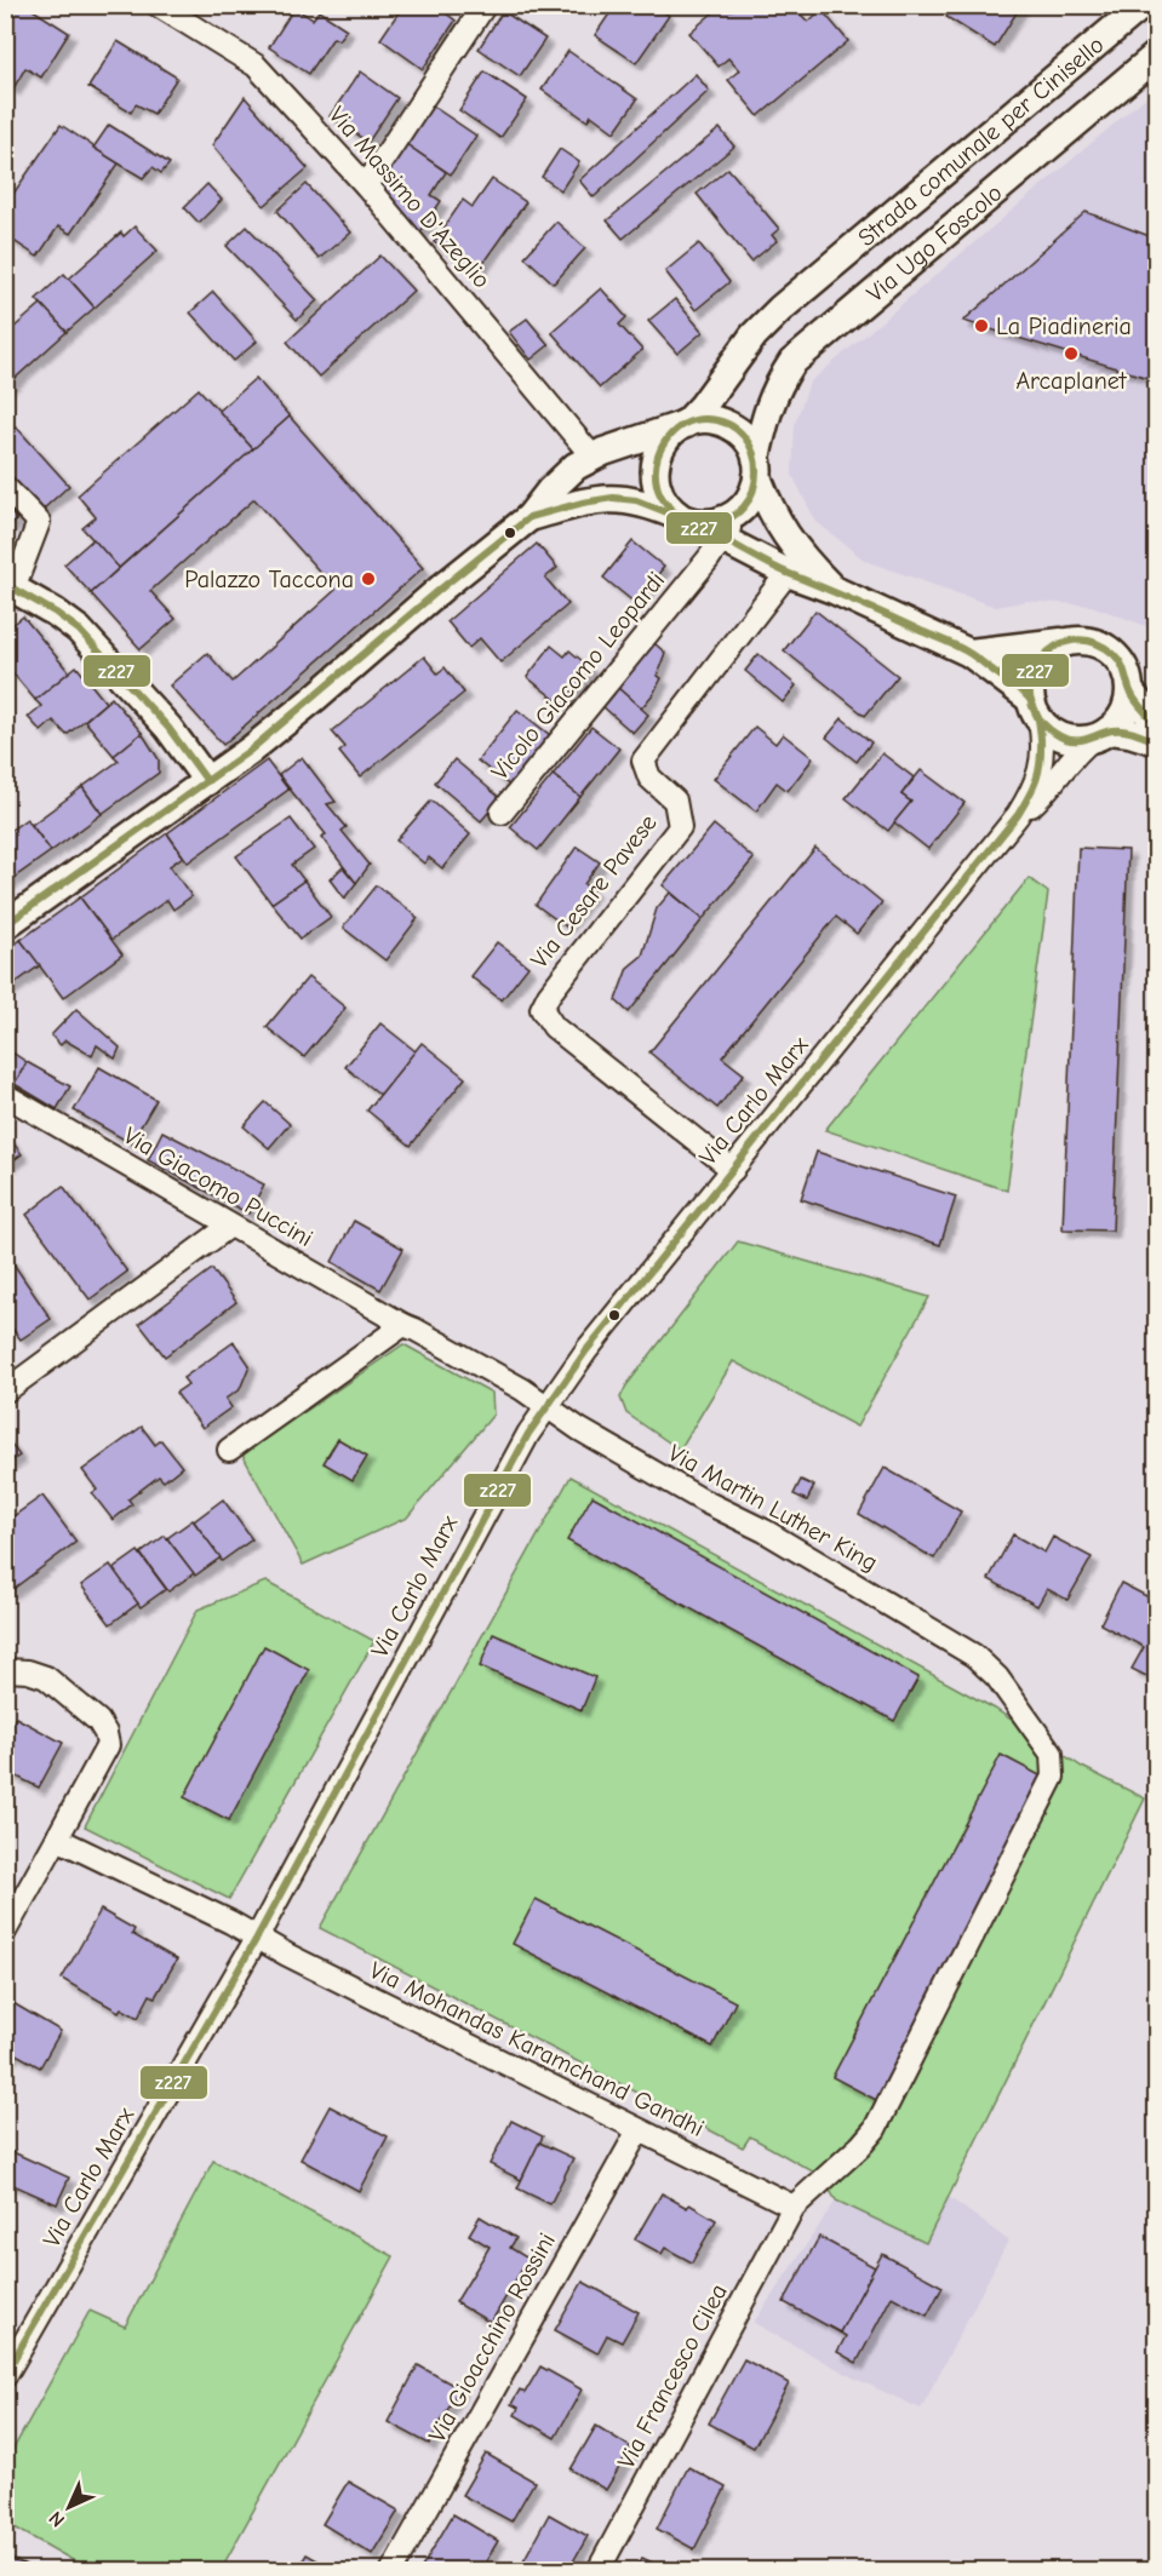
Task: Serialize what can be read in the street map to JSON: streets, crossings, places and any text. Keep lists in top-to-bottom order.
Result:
{
  "streets": {
    "street": [
      "Strada comunale per Cinisello",
      "Via Massimo D'Azeglio",
      "Via Ugo Foscolo",
      "Vicolo Giacomo Leopardi",
      "Via Cesare Pavese",
      "Via Carlo Marx",
      "Via Giacomo Puccini",
      "Via Martin Luther King",
      "Via Mohandas Karamchand Gandhi",
      "Via Gioacchino Rossini",
      "Via Francesco Cilea"
    ]
  },
  "crossings": [
    ["Strada comunale per Cinisello", "Via Ugo Foscolo"],
    ["Via Ugo Foscolo", "Vicolo Giacomo Leopardi"],
    ["Via Cesare Pavese", "Via Carlo Marx"],
    ["Via Carlo Marx", "Via Giacomo Puccini"],
    ["Via Carlo Marx", "Via Martin Luther King"],
    ["Via Carlo Marx", "Via Mohandas Karamchand Gandhi"],
    ["Via Giacomo Puccini", "Via Martin Luther King"],
    ["Via Martin Luther King", "Via Mohandas Karamchand Gandhi"],
    ["Via Martin Luther King", "Via Francesco Cilea"],
    ["Via Mohandas Karamchand Gandhi", "Via Gioacchino Rossini"],
    ["Via Mohandas Karamchand Gandhi", "Via Francesco Cilea"]
  ],
  "places": ["La Piadineria", "Arcaplanet", "Palazzo Taccona"],
  "lines": ["transit line z227"],
  "north": "bottom left"
}
